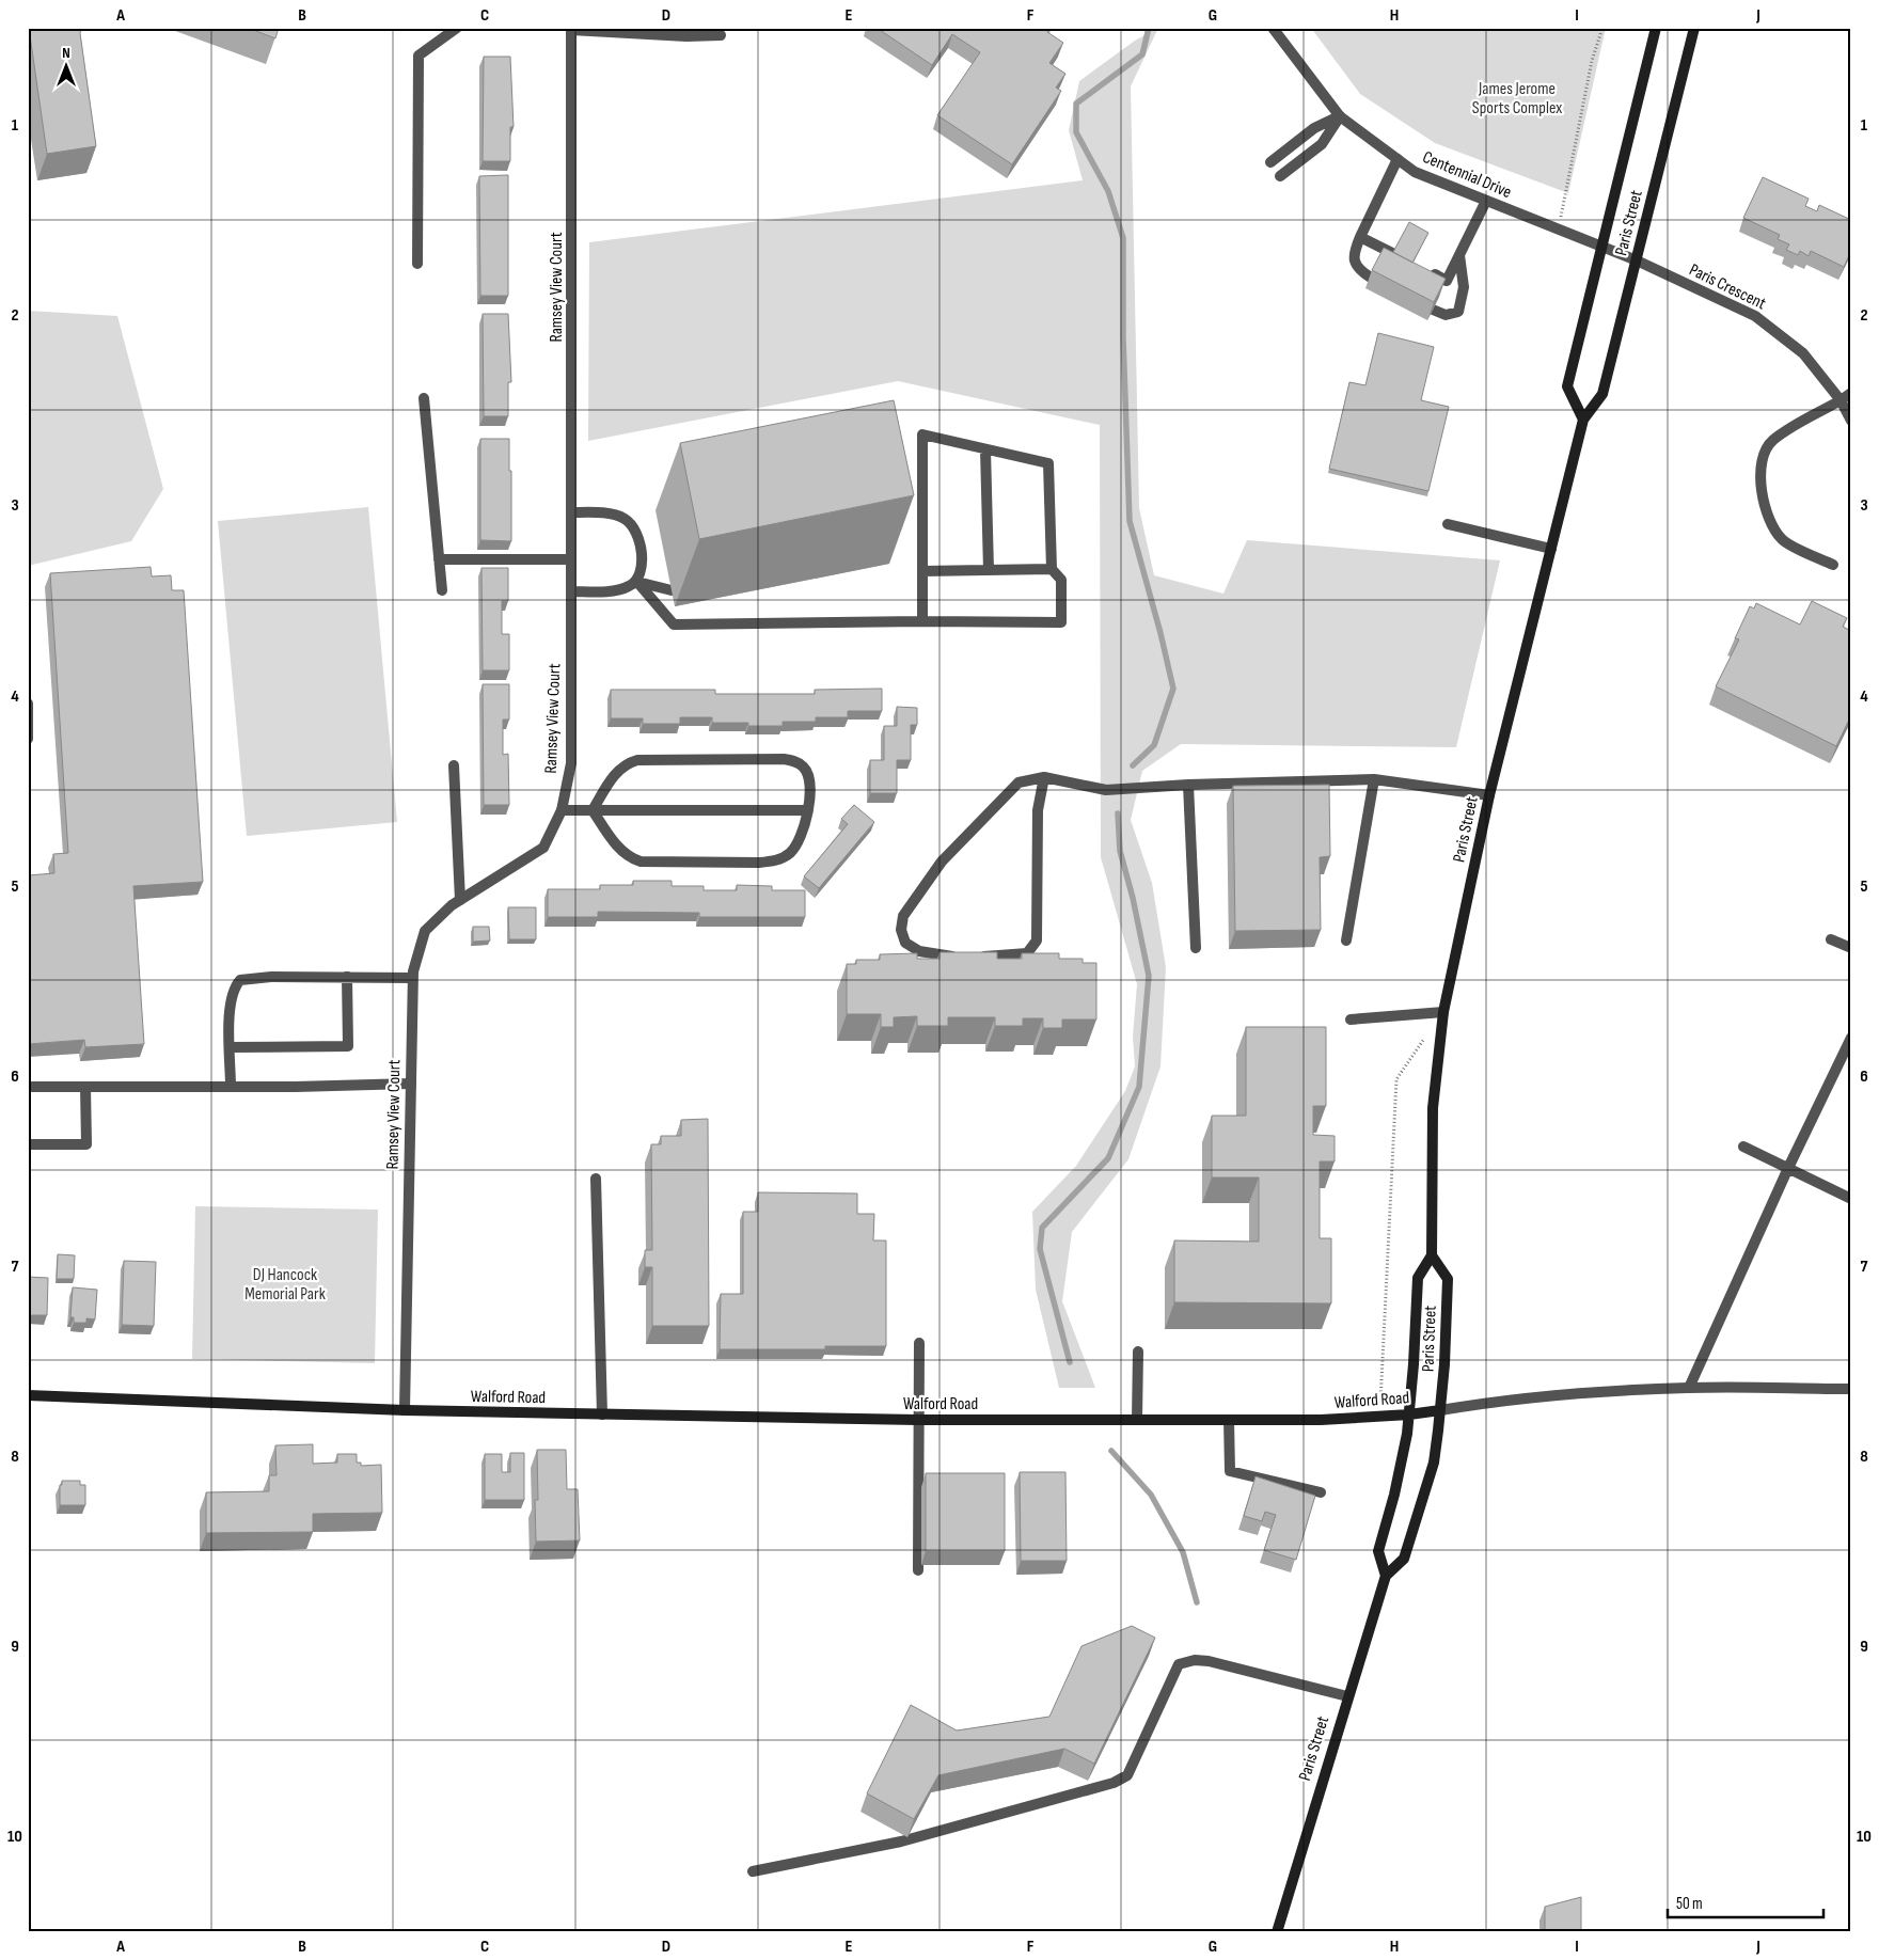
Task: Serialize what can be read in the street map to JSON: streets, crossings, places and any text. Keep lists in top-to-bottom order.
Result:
{
  "streets": {
    "main road": ["Paris Street", "Walford Road"],
    "street": ["Centennial Drive", "Ramsey View Court", "Paris Crescent"]
  },
  "crossings": [
    ["Centennial Drive", "Paris Street"],
    ["Centennial Drive", "Paris Crescent"],
    ["Paris Street", "Paris Crescent"],
    ["Paris Street", "Walford Road"],
    ["Ramsey View Court", "Walford Road"]
  ],
  "parks": ["James Jerome Sports Complex", "DJ Hancock Memorial Park"],
  "scale_bar": "50 m",
  "north": "top",
  "grid": {
    "columns": [
      "A",
      "B",
      "C",
      "D",
      "E",
      "F",
      "G",
      "H",
      "I",
      "J"
    ],
    "rows": [
      "1",
      "2",
      "3",
      "4",
      "5",
      "6",
      "7",
      "8",
      "9",
      "10"
    ]
  }
}
